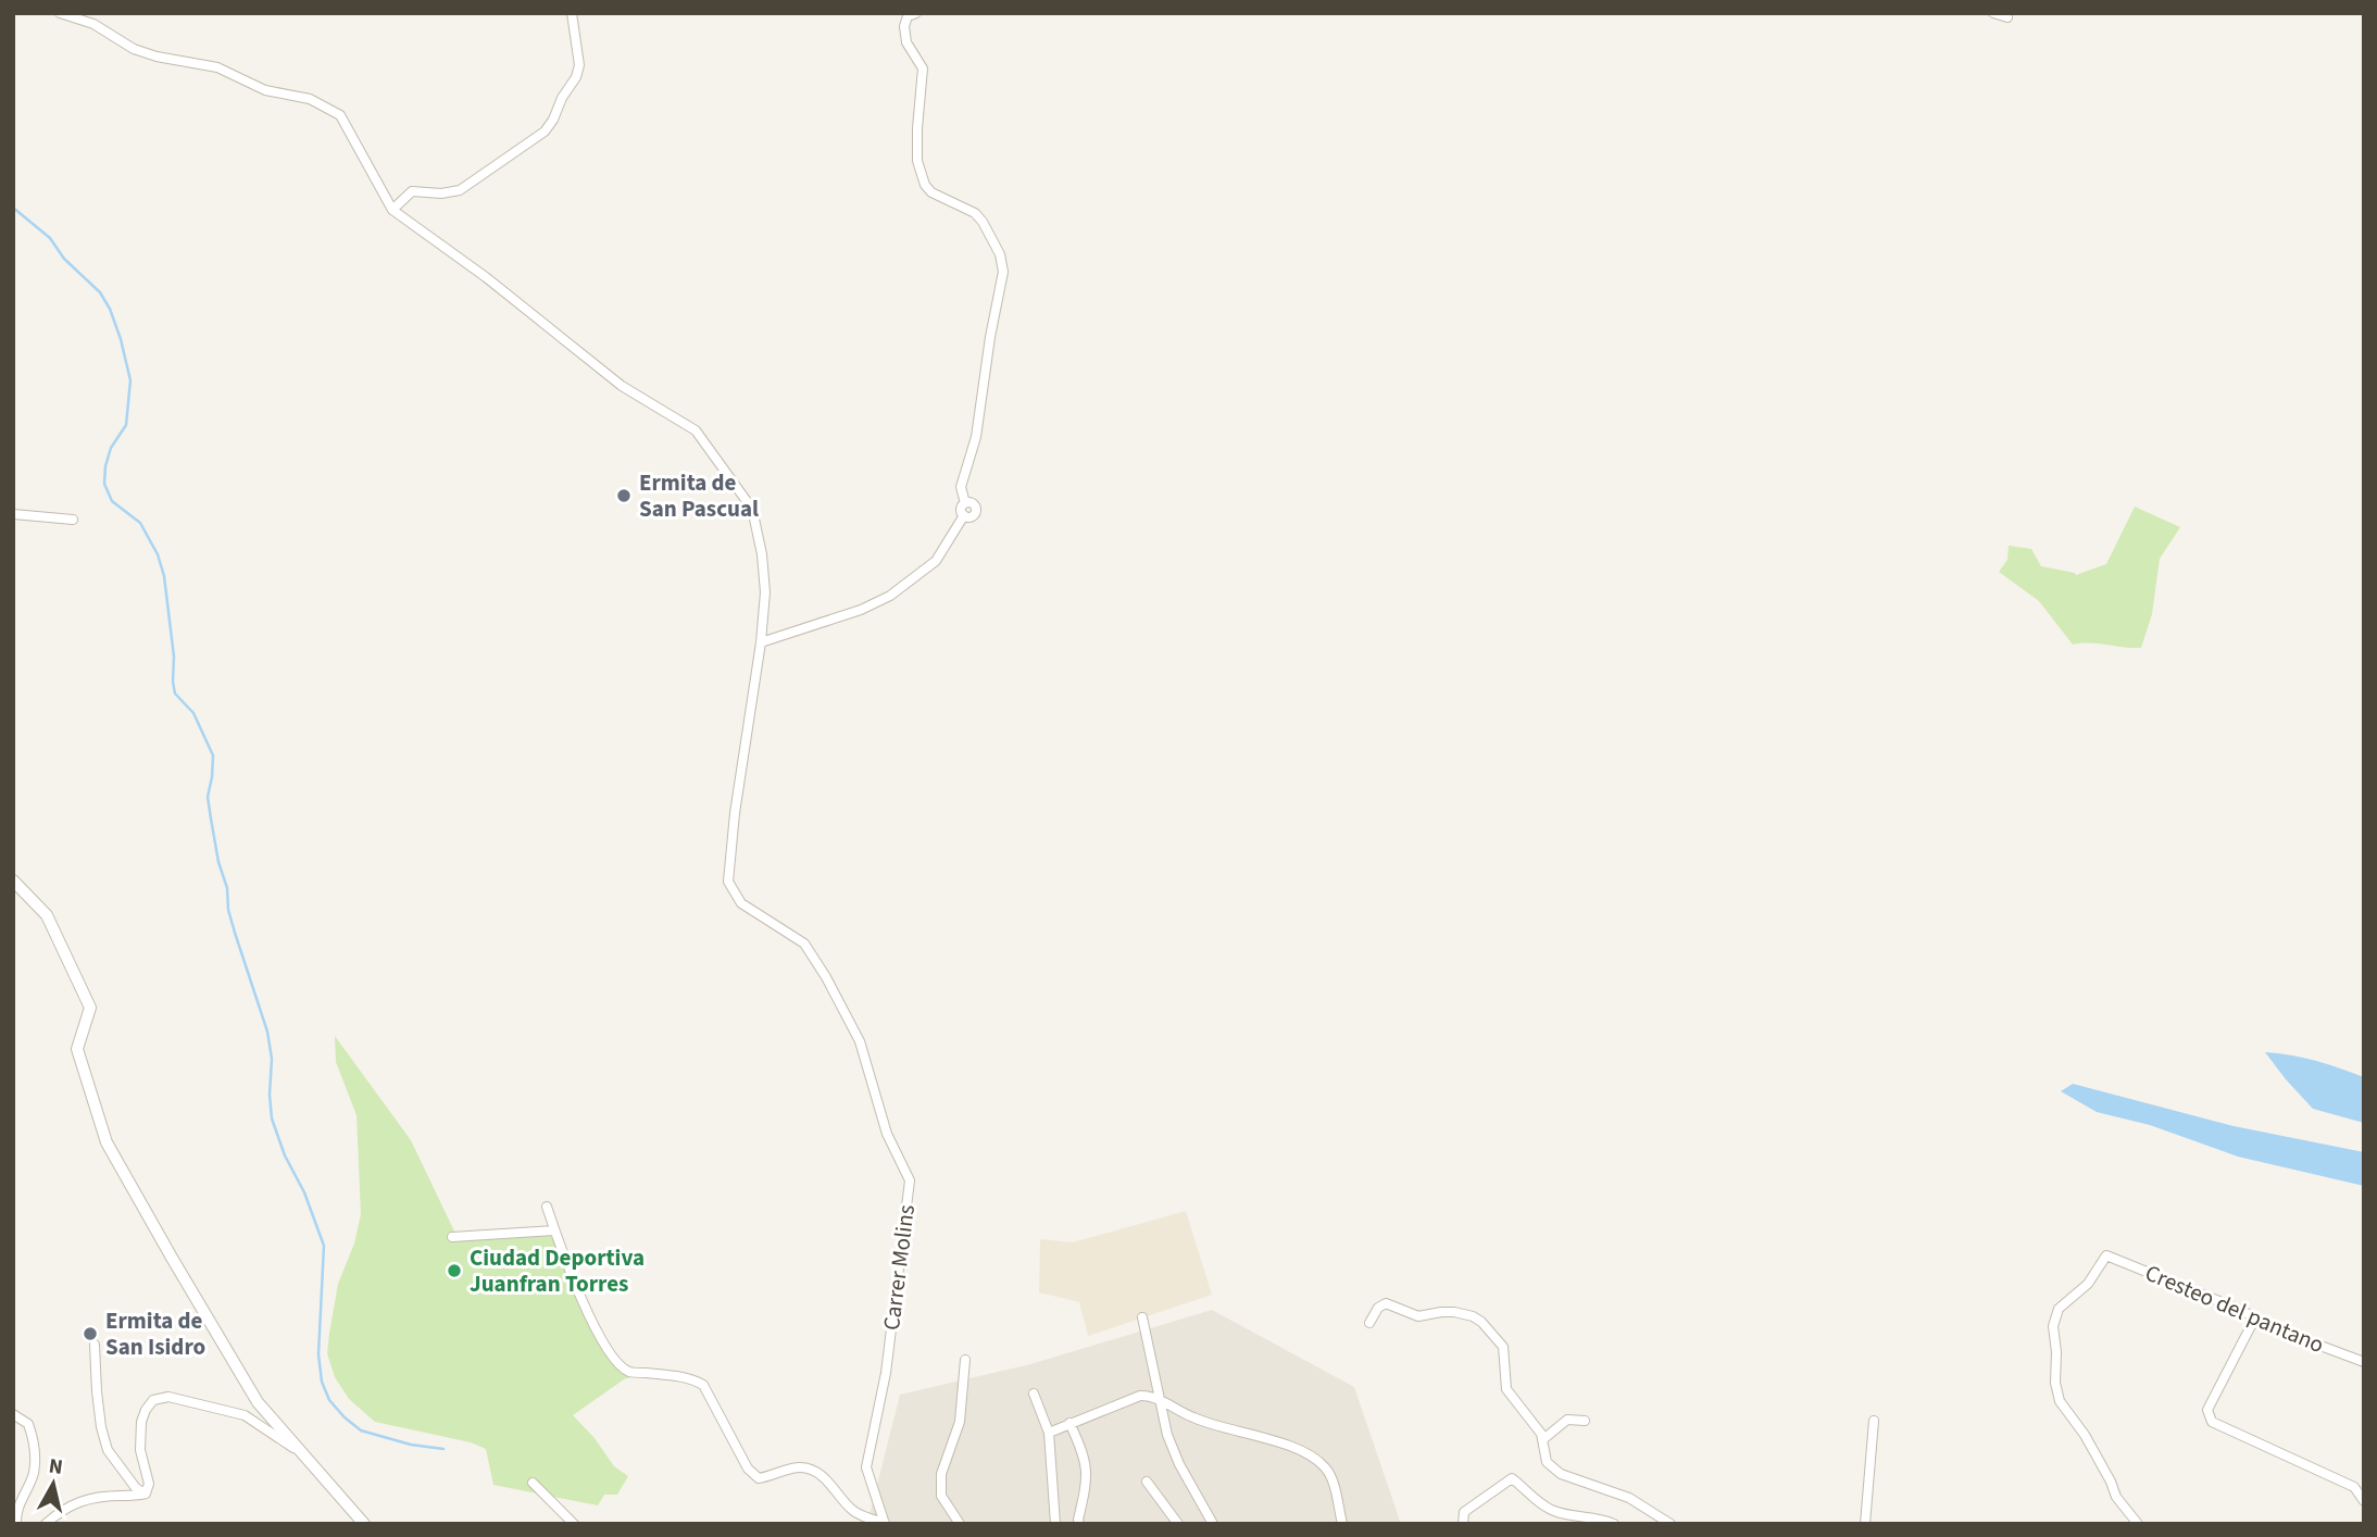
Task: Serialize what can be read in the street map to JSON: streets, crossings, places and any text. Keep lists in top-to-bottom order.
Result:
{
  "streets": {
    "street": ["Carrer Molins", "Cresteo del pantano"]
  },
  "places": ["Ermita de San Pascual", "Ciudad Deportiva Juanfran Torres", "Ermita de San Isidro"],
  "north": "top"
}
